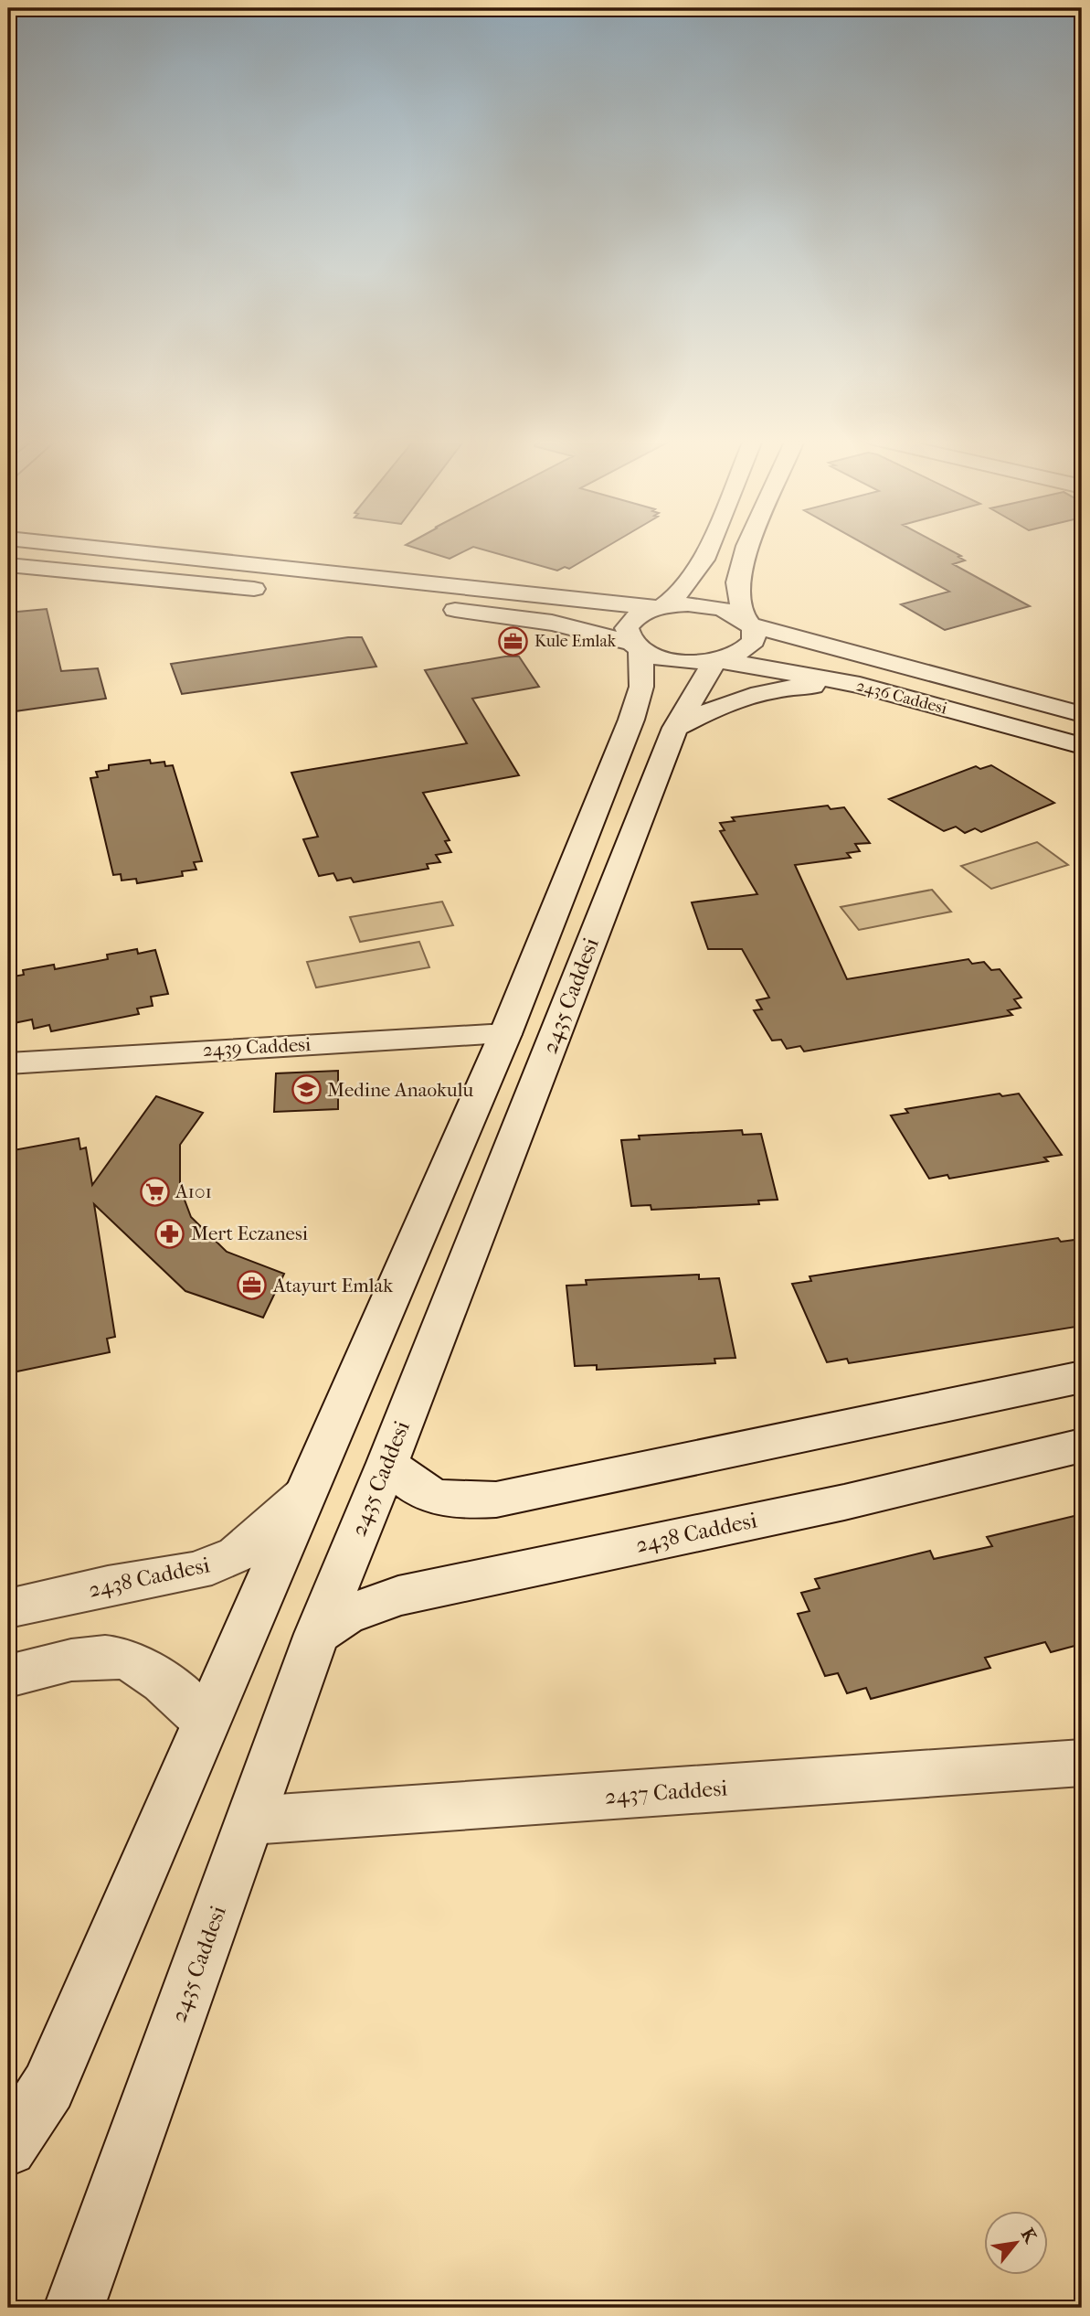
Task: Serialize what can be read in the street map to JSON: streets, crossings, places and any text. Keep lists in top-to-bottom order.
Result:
{
  "streets": {
    "street": [
      "2436 Caddesi",
      "2435 Caddesi",
      "2439 Caddesi",
      "2438 Caddesi",
      "2437 Caddesi"
    ]
  },
  "crossings": [
    ["2436 Caddesi", "2435 Caddesi"],
    ["2435 Caddesi", "2438 Caddesi"],
    ["2435 Caddesi", "2437 Caddesi"]
  ],
  "places": {
    "office": ["Kule Emlak", "Atayurt Emlak"],
    "school or university": ["Medine Anaokulu"],
    "supermarket": ["A101"],
    "pharmacy": ["Mert Eczanesi"]
  },
  "north": "top right"
}
